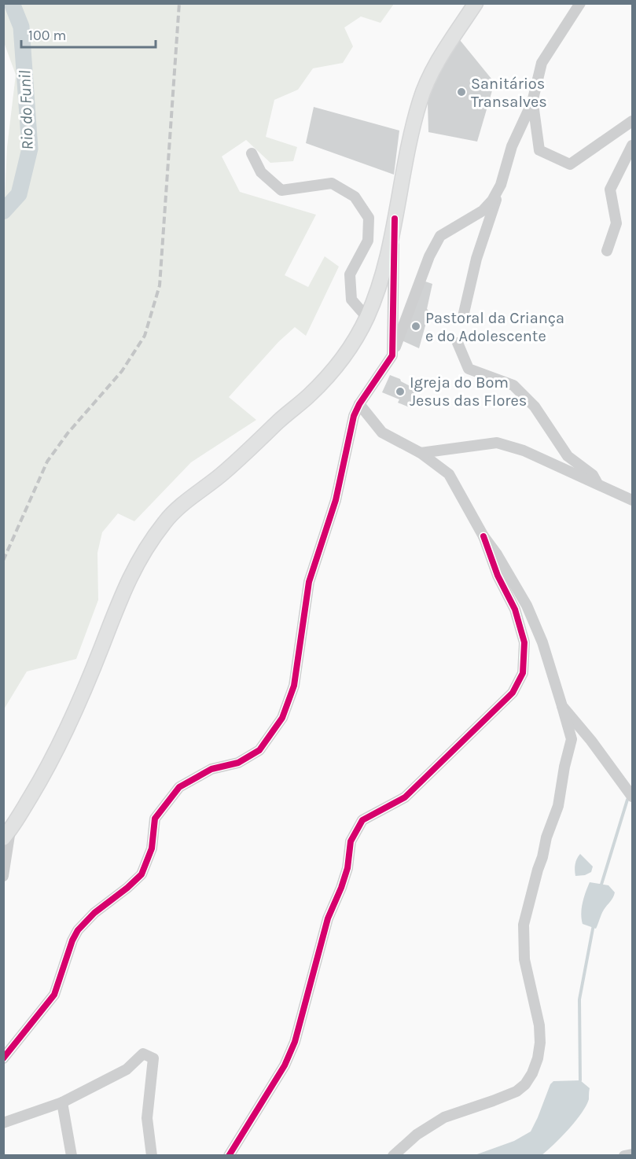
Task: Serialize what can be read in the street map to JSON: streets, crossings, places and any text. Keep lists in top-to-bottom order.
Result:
{
  "water": ["Rio do Funil"],
  "places": ["Sanitários Transalves", "Pastoral da Criança e do Adolescente", "Igreja do Bom Jesus das Flores"],
  "scale_bar": "100 m"
}
